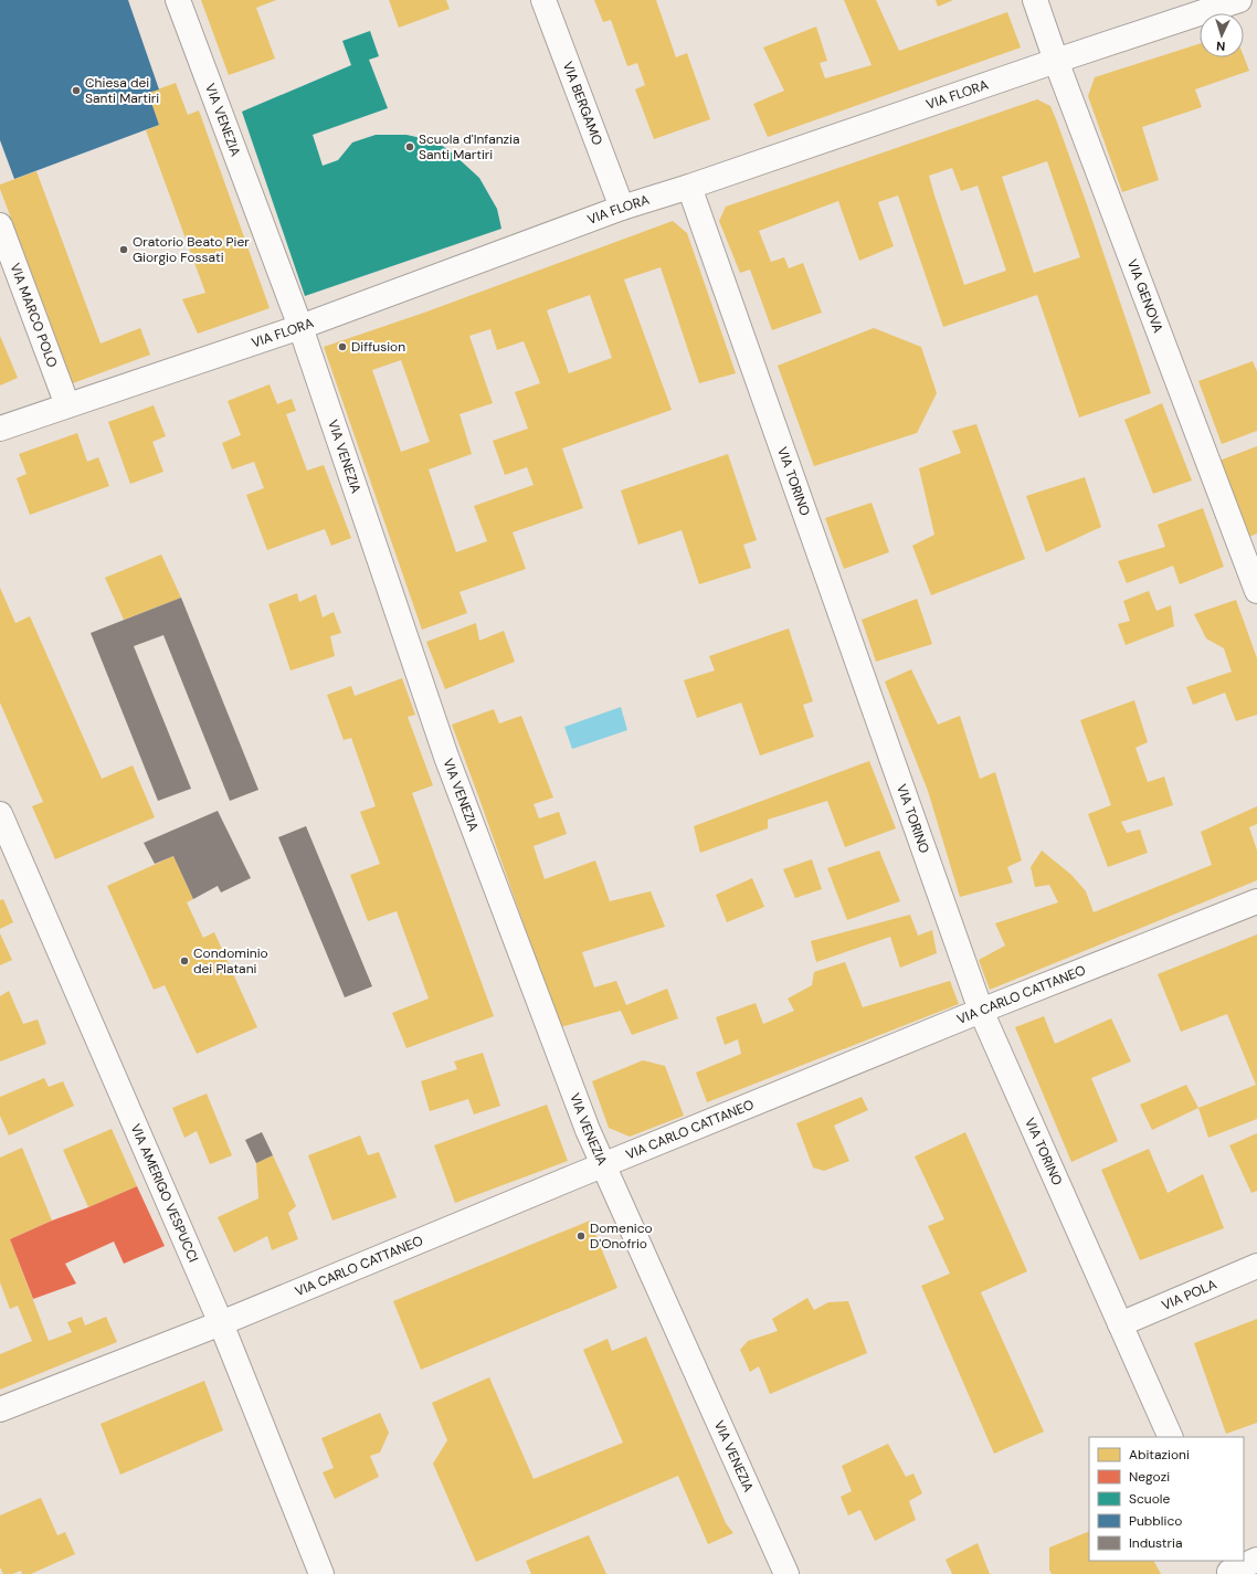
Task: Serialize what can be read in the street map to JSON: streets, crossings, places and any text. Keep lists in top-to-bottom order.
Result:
{
  "streets": {
    "street": [
      "VIA FLORA",
      "VIA BERGAMO",
      "VIA VENEZIA",
      "VIA GENOVA",
      "VIA MARCO POLO",
      "VIA TORINO",
      "VIA CARLO CATTANEO",
      "VIA AMERIGO VESPUCCI",
      "VIA POLA"
    ]
  },
  "crossings": [
    ["VIA FLORA", "VIA BERGAMO"],
    ["VIA FLORA", "VIA VENEZIA"],
    ["VIA FLORA", "VIA GENOVA"],
    ["VIA FLORA", "VIA MARCO POLO"],
    ["VIA FLORA", "VIA TORINO"],
    ["VIA VENEZIA", "VIA CARLO CATTANEO"],
    ["VIA TORINO", "VIA CARLO CATTANEO"],
    ["VIA TORINO", "VIA POLA"],
    ["VIA CARLO CATTANEO", "VIA AMERIGO VESPUCCI"]
  ],
  "places": [
    "Chiesa dei Santi Martiri",
    "Scuola d'Infanzia Santi Martiri",
    "Oratorio Beato Pier Giorgio Fossati",
    "Diffusion",
    "Condominio dei Platani",
    "Domenico D'Onofrio"
  ],
  "legend": [
    "Abitazioni",
    "Negozi",
    "Scuole",
    "Pubblico",
    "Industria"
  ],
  "north": "bottom"
}
